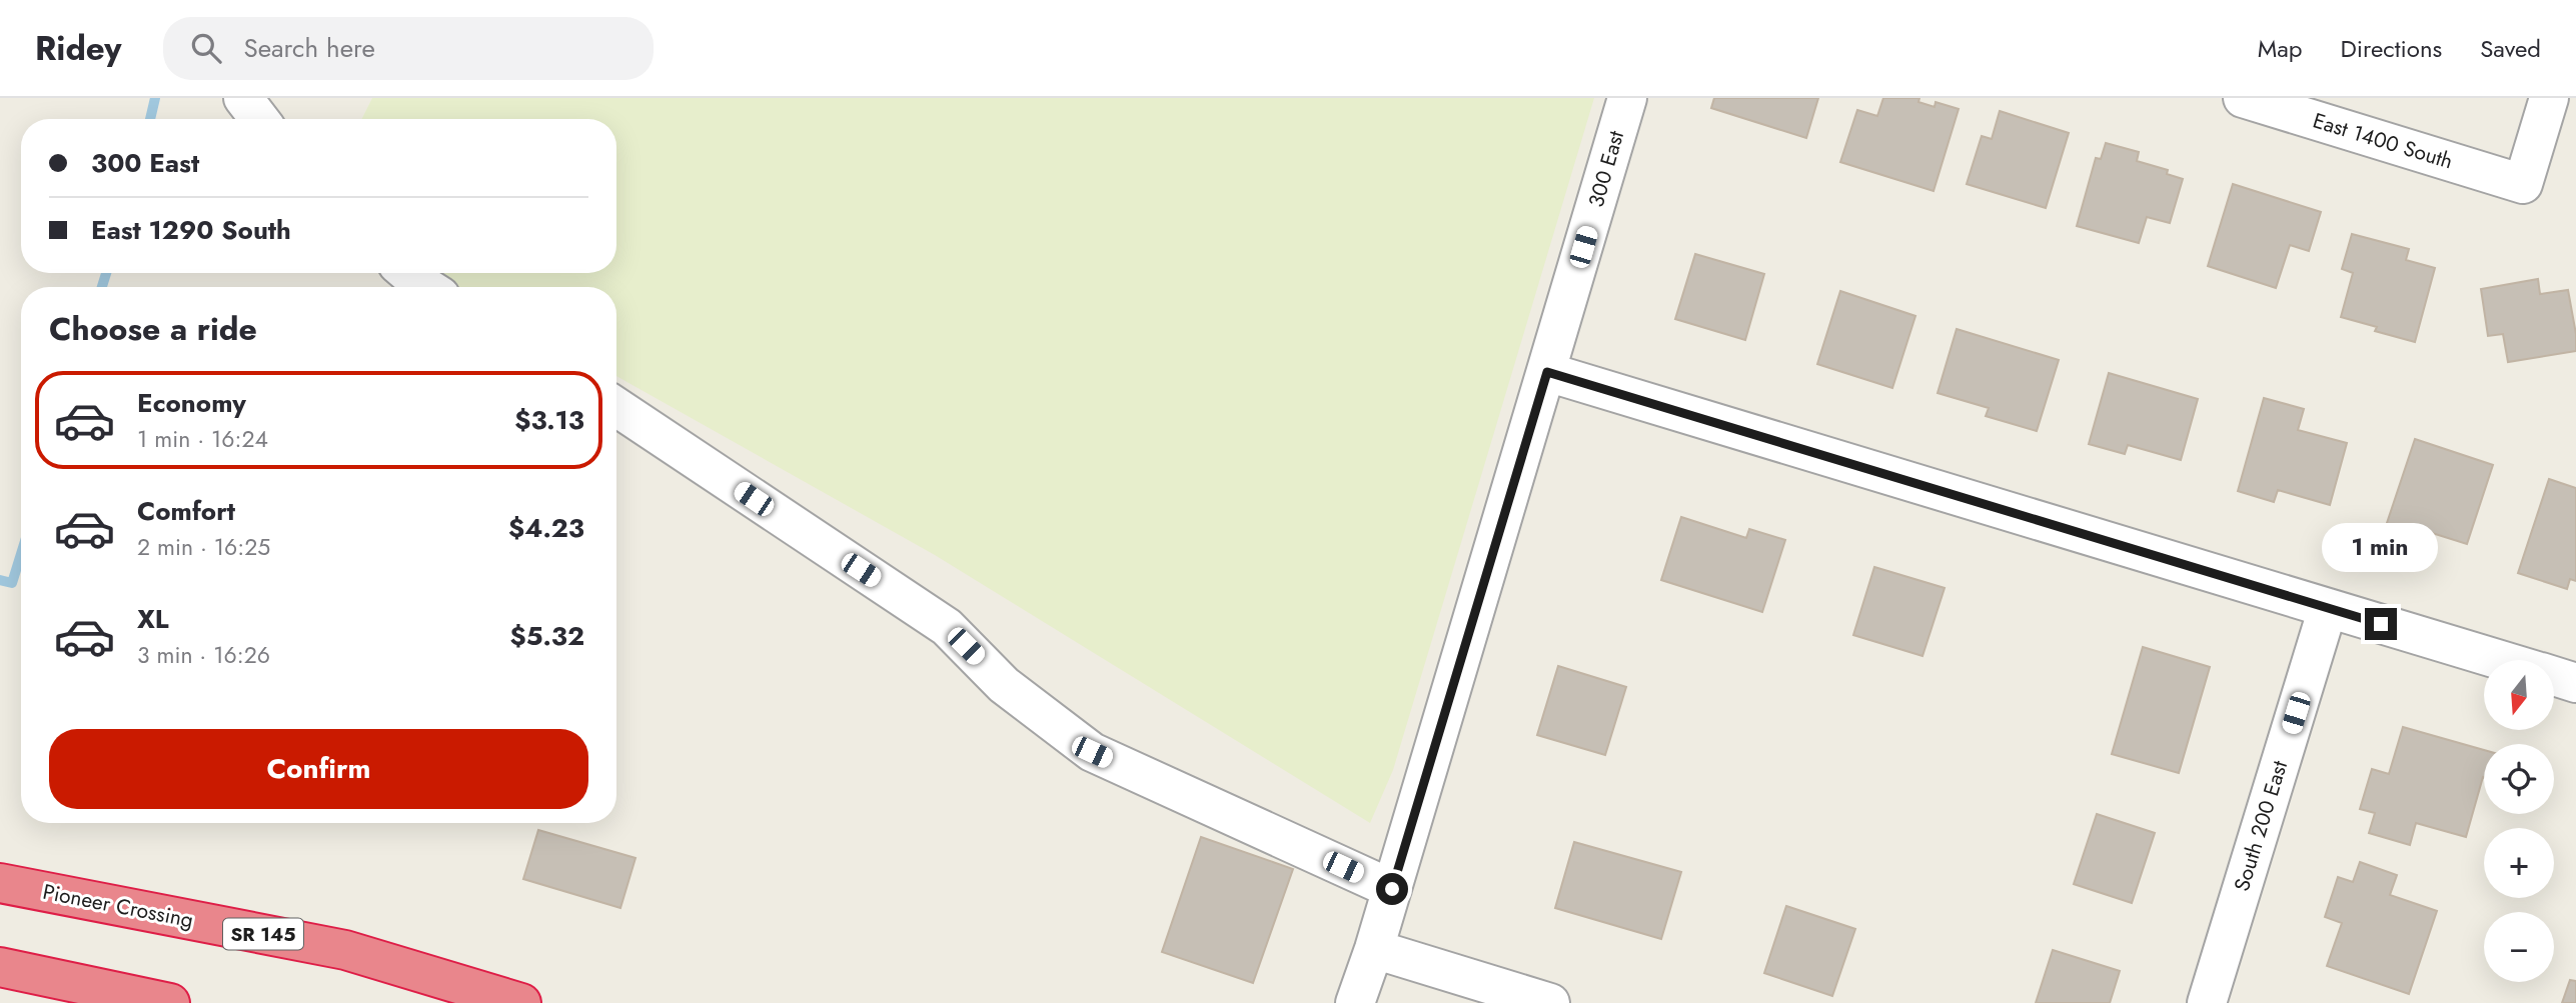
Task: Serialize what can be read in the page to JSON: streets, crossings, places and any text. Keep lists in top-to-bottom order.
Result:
{
  "streets": {
    "highway": ["Pioneer Crossing", "SR 145"],
    "street": ["East 1400 South", "300 East", "South 200 East"]
  },
  "north": "bottom",
  "page": {
    "header": "Ridey",
    "search": "Search here",
    "nav": ["Map", "Directions", "Saved"],
    "banner": ["300 East", "East 1290 South"],
    "heading": "Choose a ride",
    "list": [
      {
        "name": "Economy",
        "note": "1 min · 16:24",
        "value": "$3.13"
      },
      {
        "name": "Comfort",
        "note": "2 min · 16:25",
        "value": "$4.23"
      },
      {
        "name": "XL",
        "note": "3 min · 16:26",
        "value": "$5.32"
      }
    ],
    "bubble": "1 min",
    "map_buttons": ["+", "−"],
    "buttons": "Confirm"
  }
}
